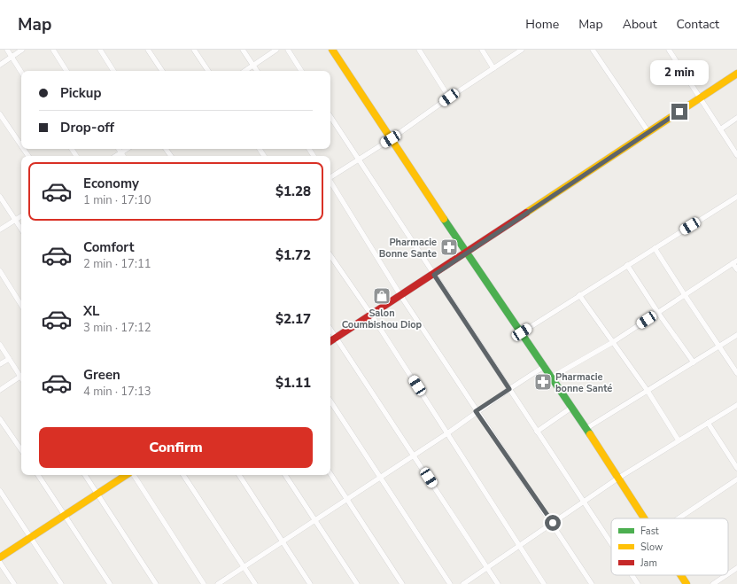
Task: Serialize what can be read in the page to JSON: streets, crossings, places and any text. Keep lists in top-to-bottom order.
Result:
{
  "places": {
    "pharmacy": ["Pharmacie Bonne Sante", "Pharmacie bonne Santé"],
    "shop": ["Salon Coumbishou Diop"]
  },
  "legend": ["Fast", "Slow", "Jam"],
  "page": {
    "header": "Map",
    "nav": [
      "Home",
      "Map",
      "About",
      "Contact"
    ],
    "bubble": "2 min",
    "banner": ["Pickup", "Drop-off"],
    "list": [
      {
        "name": "Economy",
        "note": "1 min · 17:10",
        "value": "$1.28"
      },
      {
        "name": "Comfort",
        "note": "2 min · 17:11",
        "value": "$1.72"
      },
      {
        "name": "XL",
        "note": "3 min · 17:12",
        "value": "$2.17"
      },
      {
        "name": "Green",
        "note": "4 min · 17:13",
        "value": "$1.11"
      }
    ],
    "buttons": "Confirm"
  }
}
